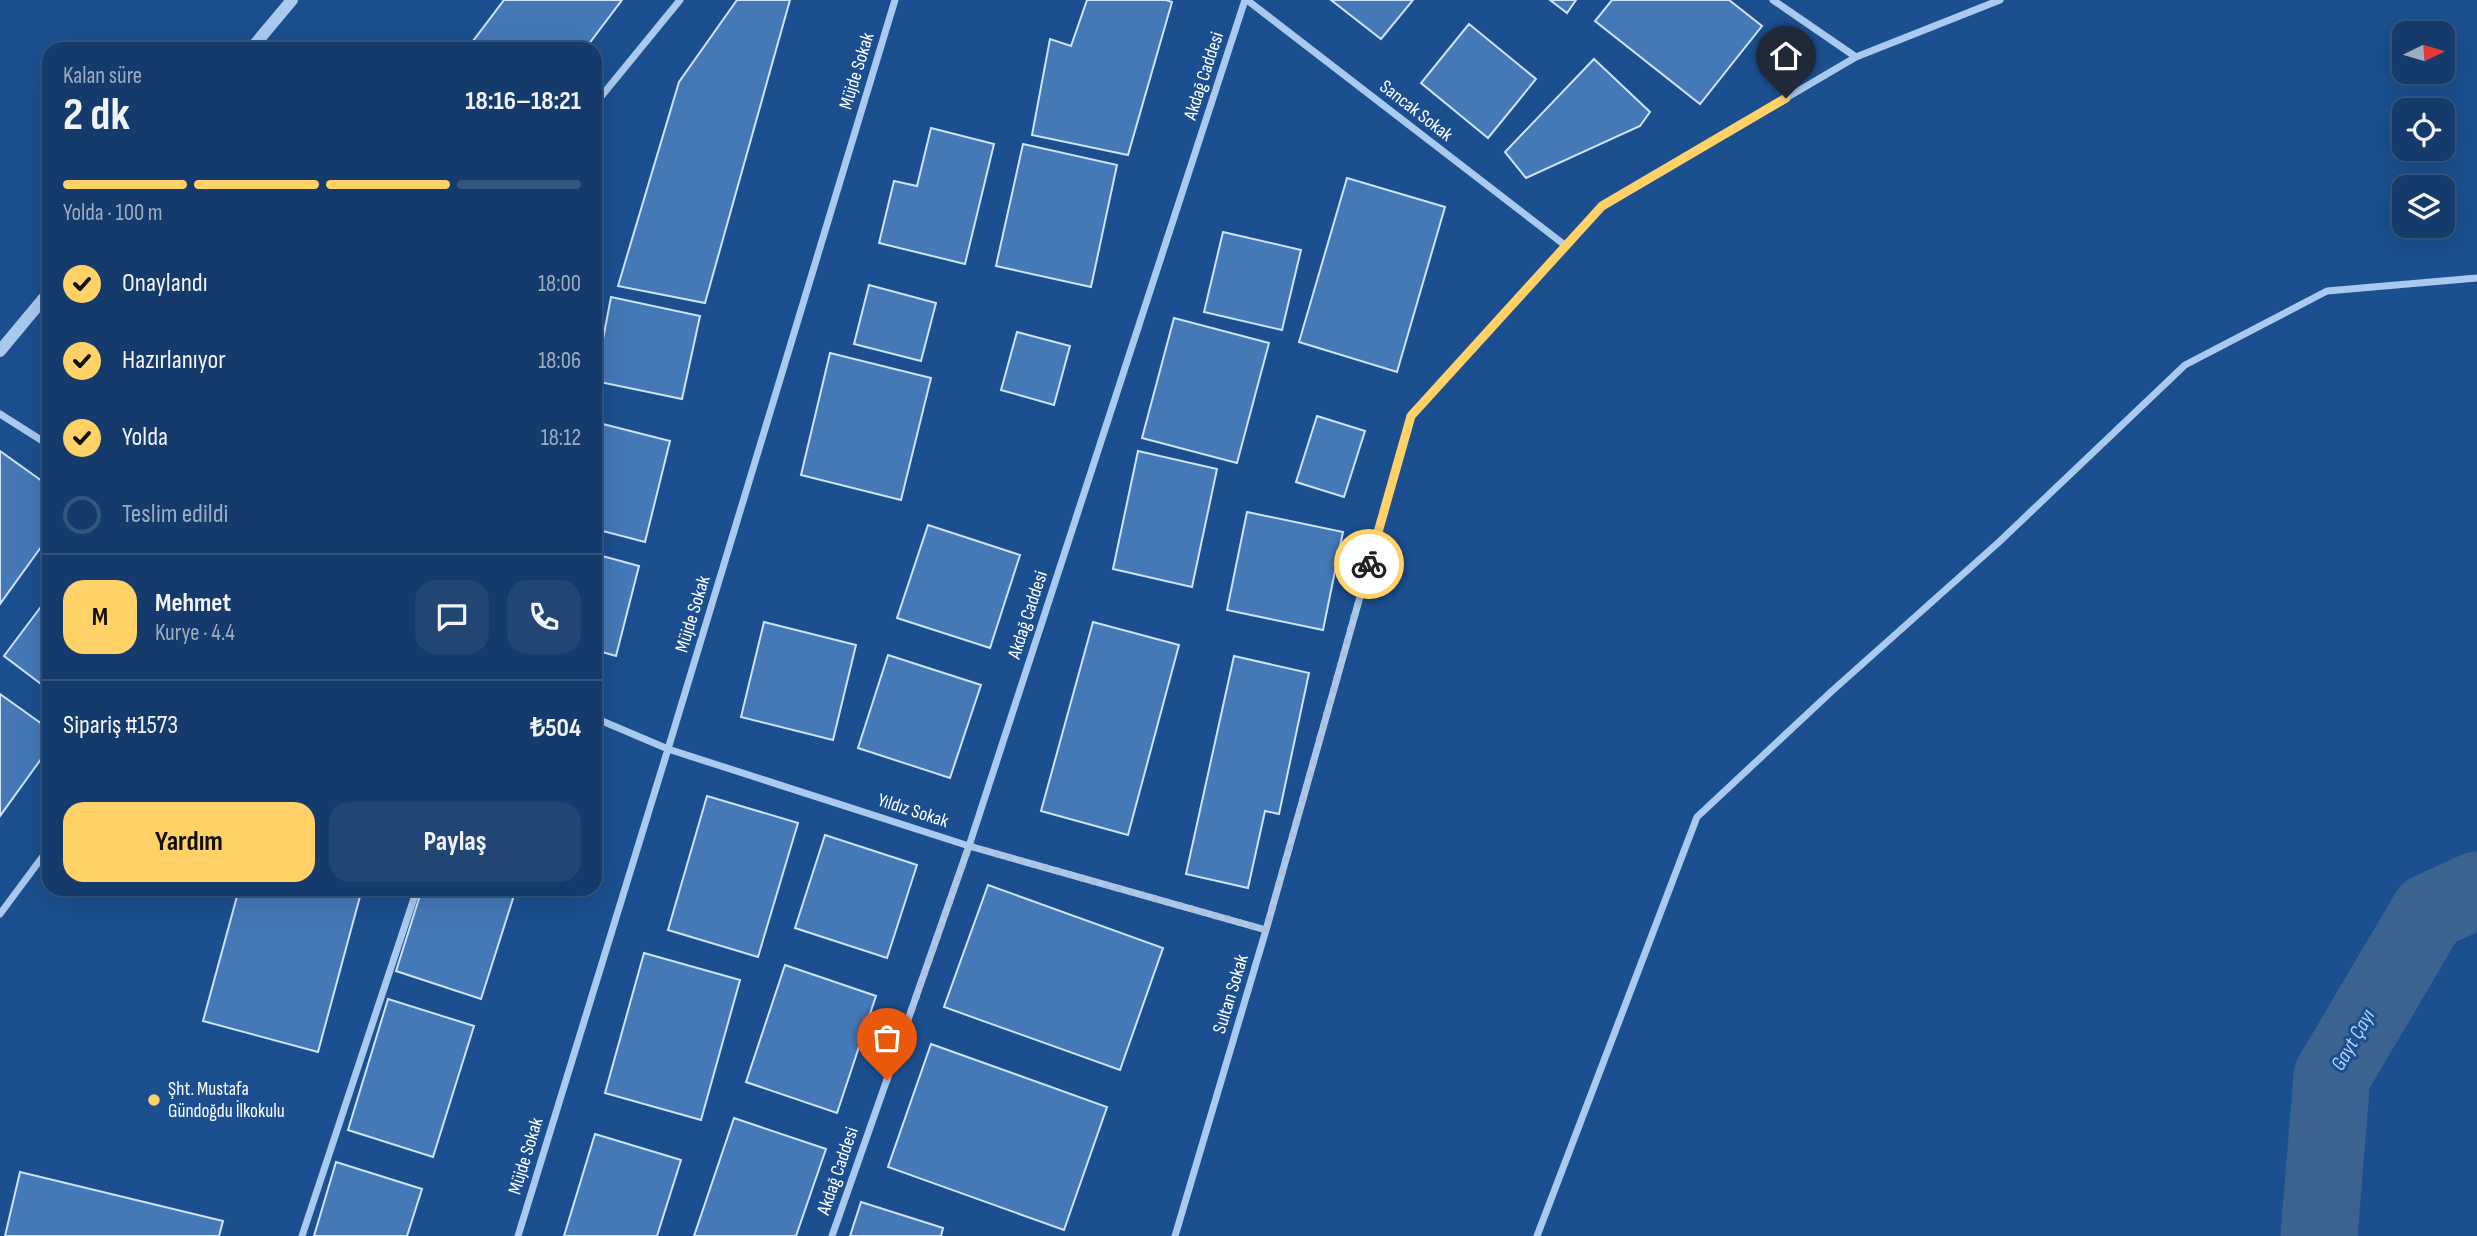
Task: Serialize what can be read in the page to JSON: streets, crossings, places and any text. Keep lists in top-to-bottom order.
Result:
{
  "streets": {
    "street": [
      "Müjde Sokak",
      "Akdağ Caddesi",
      "Sancak Sokak",
      "Yıldız Sokak",
      "Sultan Sokak"
    ]
  },
  "crossings": [
    ["Müjde Sokak", "Yıldız Sokak"],
    ["Akdağ Caddesi", "Sancak Sokak"],
    ["Akdağ Caddesi", "Yıldız Sokak"],
    ["Sancak Sokak", "Sultan Sokak"],
    ["Yıldız Sokak", "Sultan Sokak"]
  ],
  "water": ["Gayt Çayı"],
  "places": ["Şht. Mustafa Gündoğdu İlkokulu"],
  "north": "right",
  "page": {
    "heading": ["2 dk", "Kalan süre", "18:16–18:21"],
    "panel": [
      "Mehmet",
      "Kurye · 4.4",
      "Sipariş #1573",
      "₺504"
    ],
    "bar": "Yolda · 100 m",
    "list": [
      ["Onaylandı", "18:00"],
      ["Hazırlanıyor", "18:06"],
      ["Yolda", "18:12"],
      "Teslim edildi"
    ],
    "round": "M",
    "buttons": ["Yardım", "Paylaş"]
  }
}
